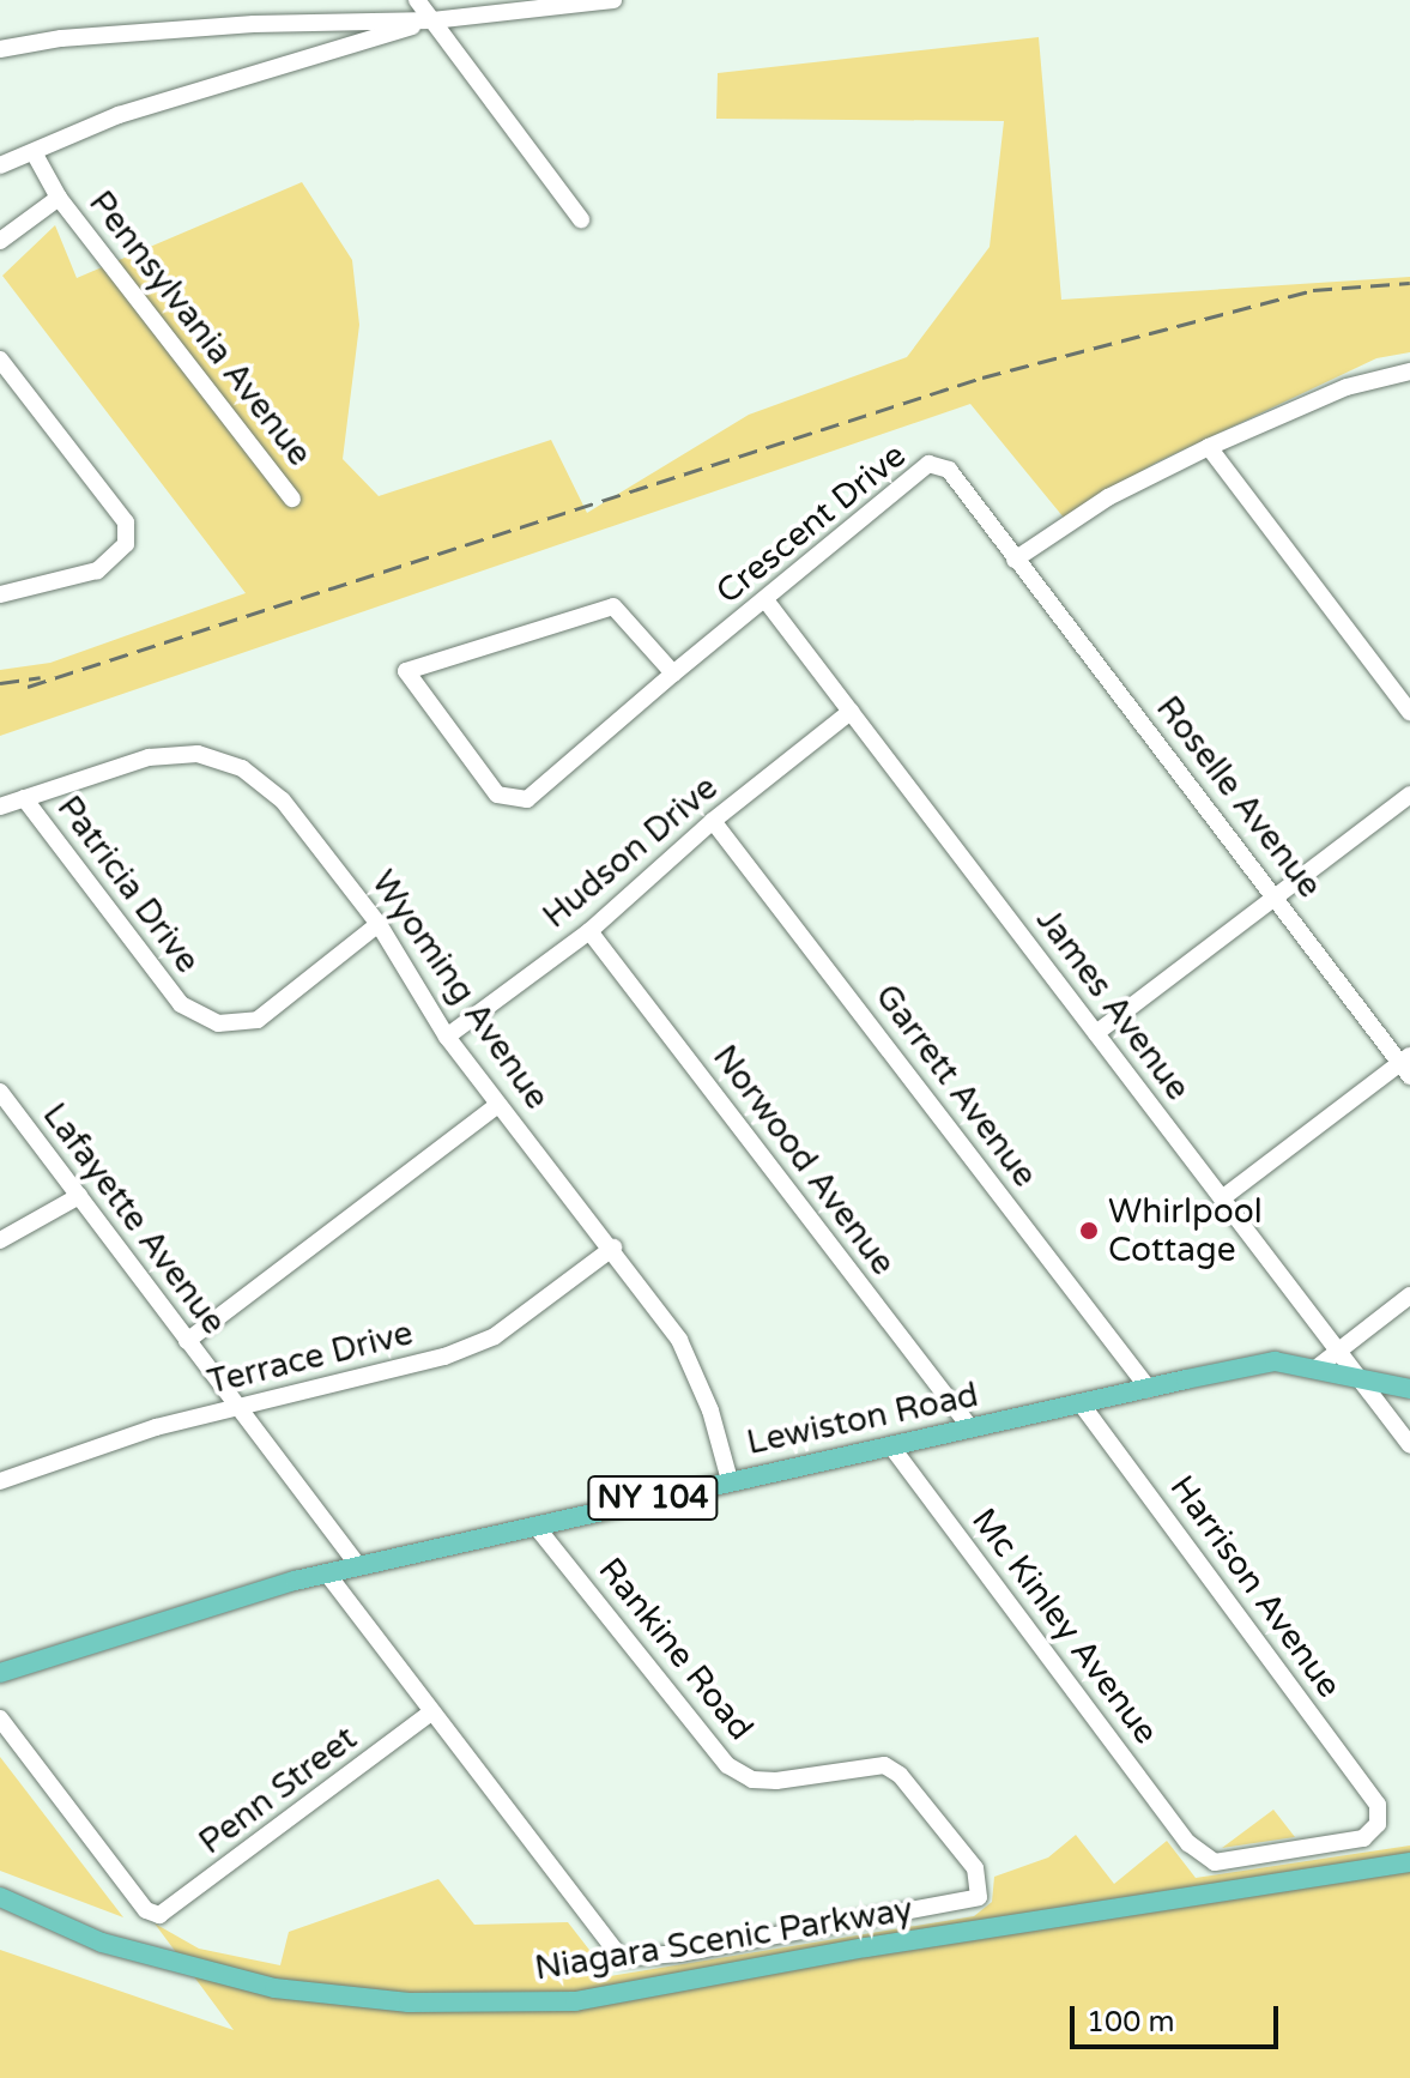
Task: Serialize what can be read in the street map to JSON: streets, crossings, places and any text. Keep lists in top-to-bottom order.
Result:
{
  "streets": {
    "main road": ["Lewiston Road", "NY 104", "Niagara Scenic Parkway"],
    "street": [
      "Pennsylvania Avenue",
      "Crescent Drive",
      "Roselle Avenue",
      "Hudson Drive",
      "Patricia Drive",
      "Wyoming Avenue",
      "James Avenue",
      "Garrett Avenue",
      "Norwood Avenue",
      "Lafayette Avenue",
      "Terrace Drive",
      "Harrison Avenue",
      "Mc Kinley Avenue",
      "Rankine Road",
      "Penn Street"
    ]
  },
  "crossings": [
    ["Crescent Drive", "Roselle Avenue"],
    ["Crescent Drive", "James Avenue"],
    ["Hudson Drive", "Wyoming Avenue"],
    ["Hudson Drive", "James Avenue"],
    ["Hudson Drive", "Garrett Avenue"],
    ["Hudson Drive", "Norwood Avenue"],
    ["Patricia Drive", "Wyoming Avenue"],
    ["Wyoming Avenue", "Terrace Drive"],
    ["Wyoming Avenue", "Lewiston Road"],
    ["James Avenue", "Lewiston Road"],
    ["Garrett Avenue", "Lewiston Road"],
    ["Norwood Avenue", "Lewiston Road"],
    ["Lafayette Avenue", "Terrace Drive"],
    ["Lafayette Avenue", "Lewiston Road"],
    ["Lewiston Road", "Harrison Avenue"],
    ["Lewiston Road", "Mc Kinley Avenue"],
    ["Lewiston Road", "Rankine Road"],
    ["Harrison Avenue", "Mc Kinley Avenue"],
    ["Rankine Road", "Penn Street"]
  ],
  "places": ["Whirlpool Cottage"],
  "scale_bar": "100 m"
}
